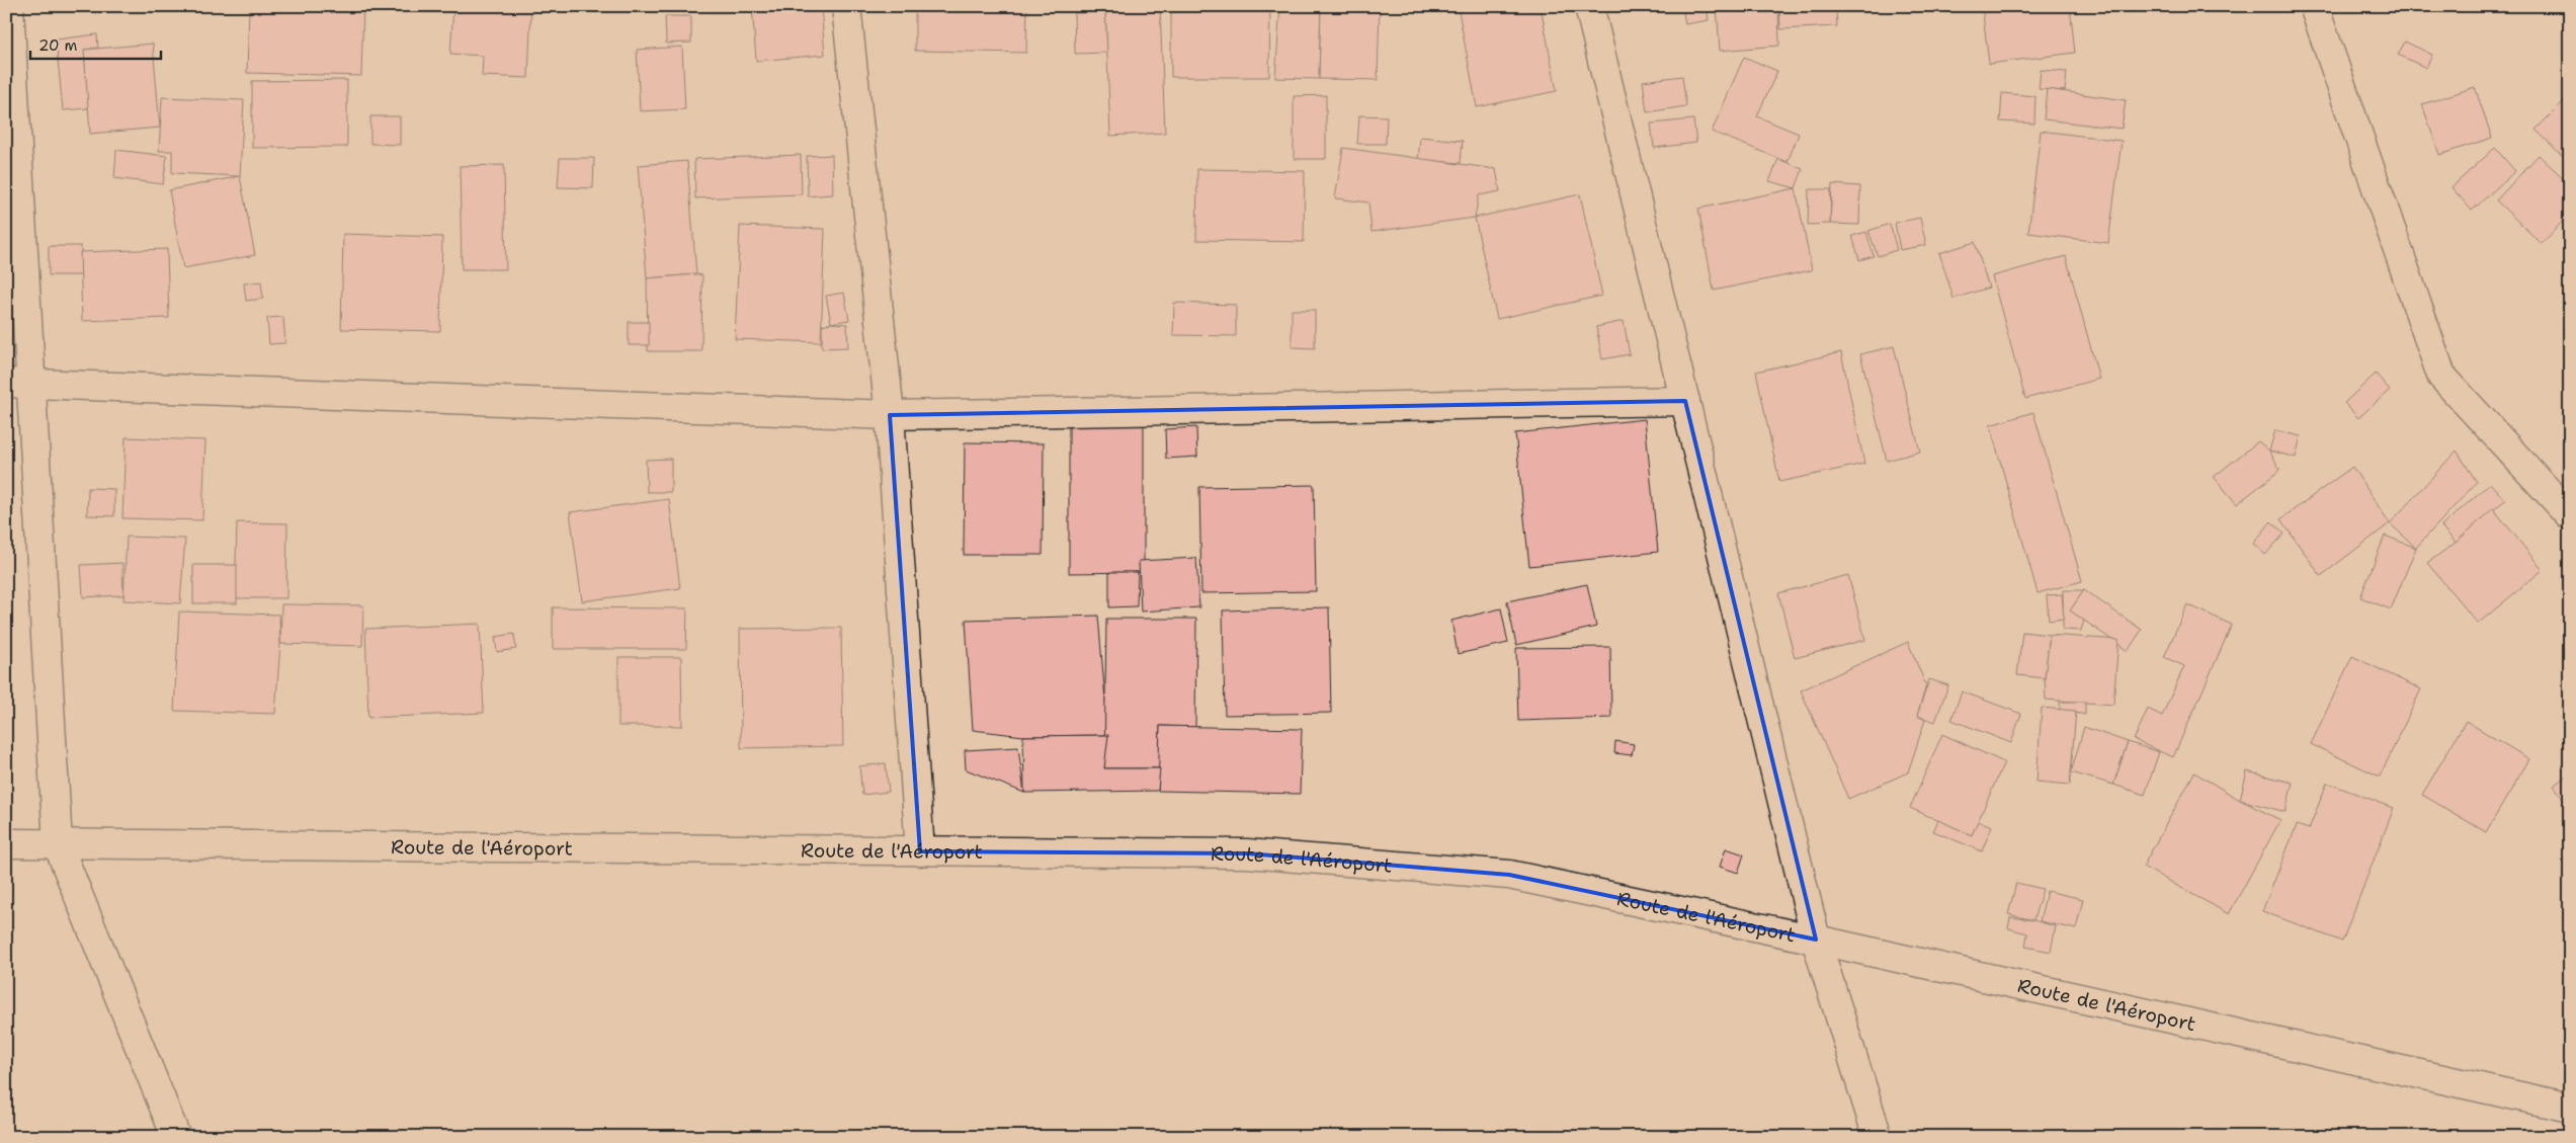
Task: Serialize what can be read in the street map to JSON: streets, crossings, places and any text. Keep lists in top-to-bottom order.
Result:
{
  "streets": {
    "street": ["Route de l'Aéroport"]
  },
  "scale_bar": "20 m"
}
